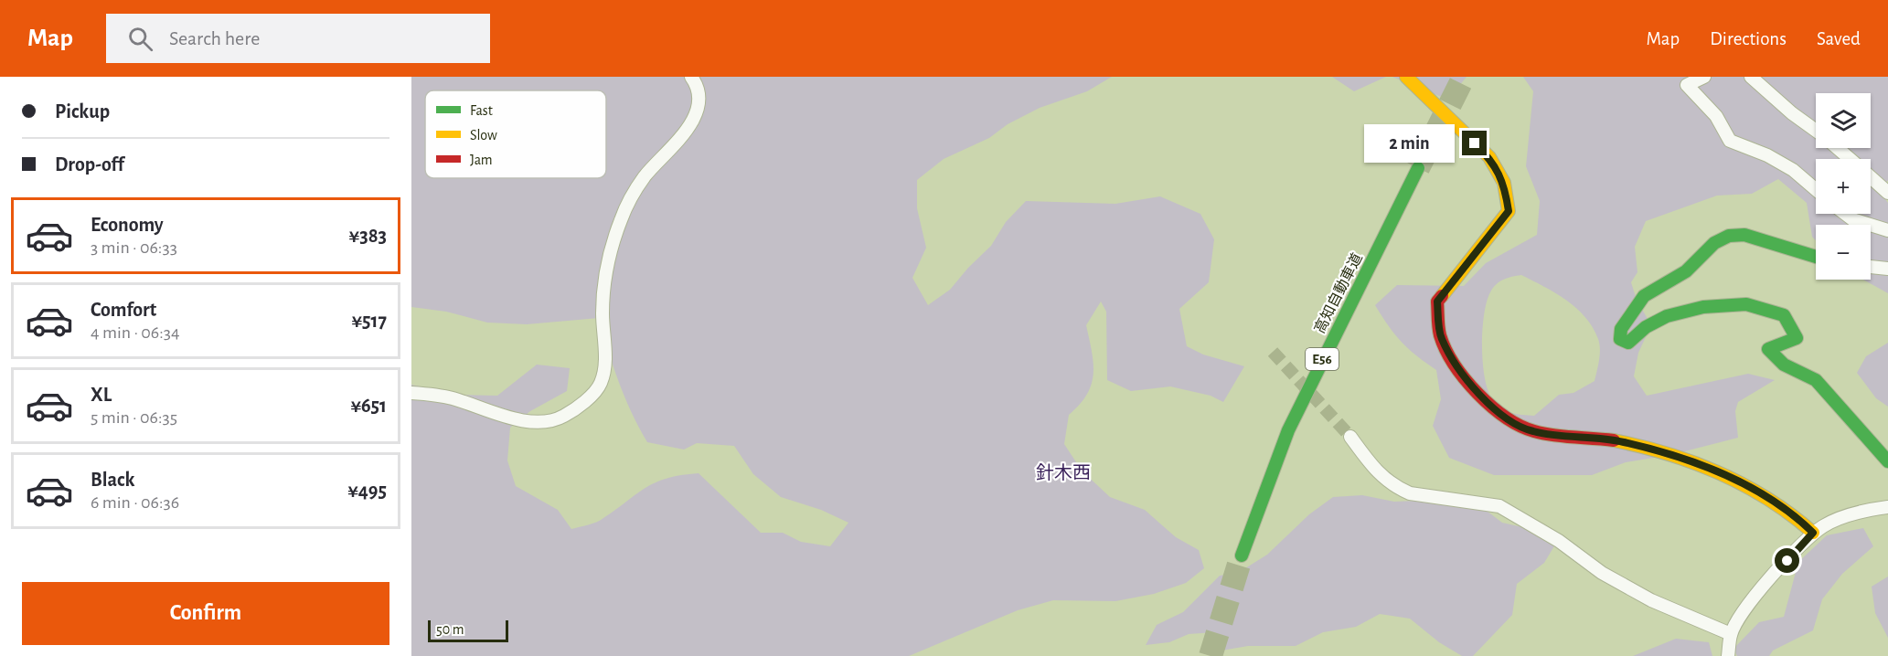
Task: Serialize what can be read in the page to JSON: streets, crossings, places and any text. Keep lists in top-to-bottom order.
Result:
{
  "streets": {
    "main road": ["高知自動車道", "E56"]
  },
  "districts": ["針木西"],
  "legend": ["Fast", "Slow", "Jam"],
  "scale_bar": "50 m",
  "page": {
    "header": "Map",
    "search": "Search here",
    "nav": ["Map", "Directions", "Saved"],
    "banner": ["Pickup", "Drop-off"],
    "map_buttons": ["+", "−"],
    "bubble": "2 min",
    "list": [
      {
        "name": "Economy",
        "note": "3 min · 06:33",
        "value": "¥383"
      },
      {
        "name": "Comfort",
        "note": "4 min · 06:34",
        "value": "¥517"
      },
      {
        "name": "XL",
        "note": "5 min · 06:35",
        "value": "¥651"
      },
      {
        "name": "Black",
        "note": "6 min · 06:36",
        "value": "¥495"
      }
    ],
    "buttons": "Confirm",
    "scale": "50 m"
  }
}
